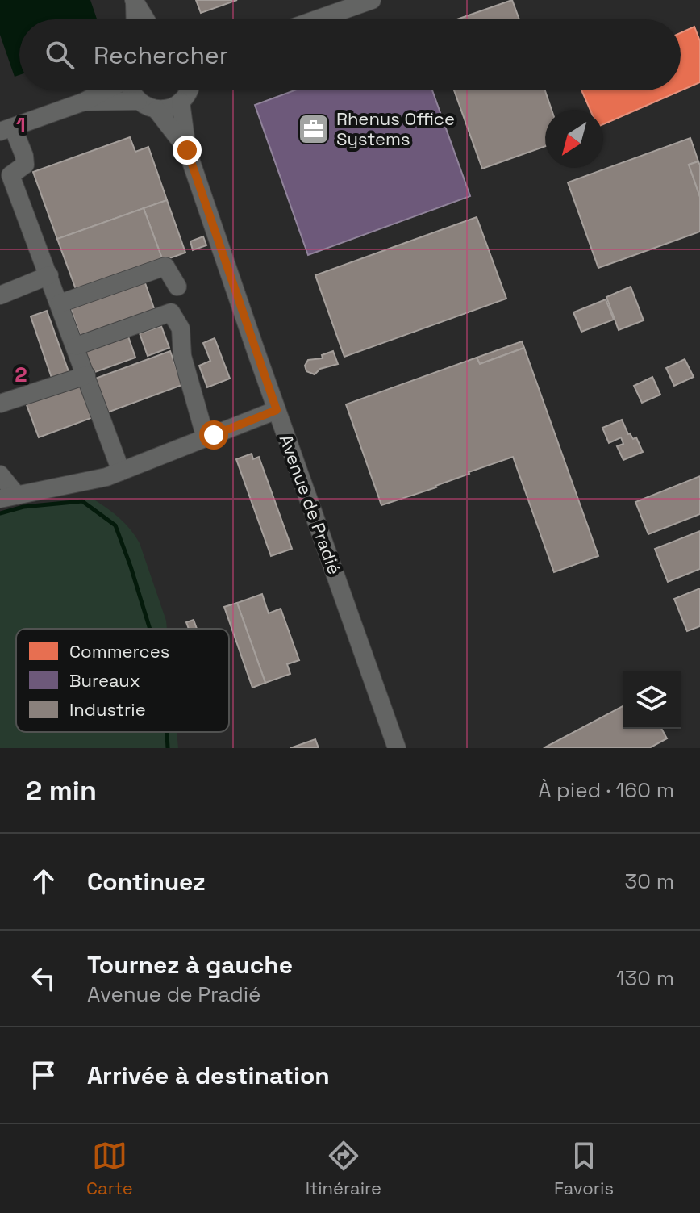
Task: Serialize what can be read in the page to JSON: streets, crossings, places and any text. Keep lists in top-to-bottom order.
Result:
{
  "streets": {
    "street": ["Avenue de Pradié"]
  },
  "places": {
    "office": ["Rhenus Office Systems"]
  },
  "legend": ["Commerces", "Bureaux", "Industrie"],
  "north": "bottom left",
  "page": {
    "search": "Rechercher",
    "heading": ["2 min", "À pied · 160 m"],
    "list": [
      ["Continuez", "30 m"],
      ["Tournez à gauche", "Avenue de Pradié", "130 m"],
      "Arrivée à destination"
    ],
    "nav": ["Carte", "Itinéraire", "Favoris"]
  },
  "grid": {
    "rows": ["1", "2"]
  }
}
